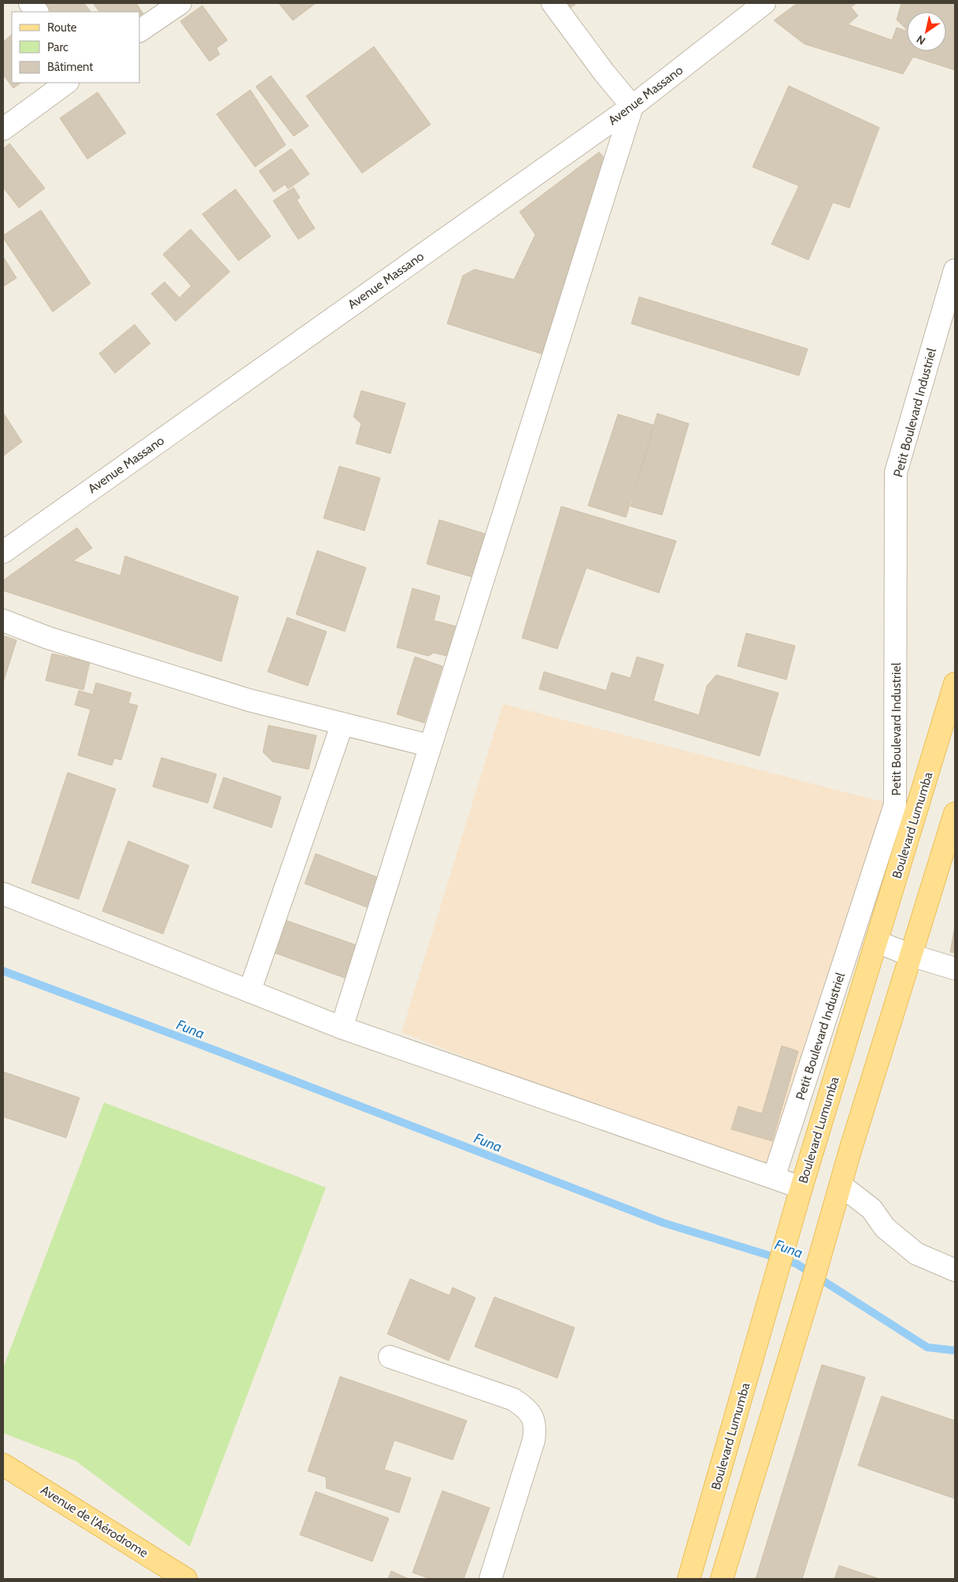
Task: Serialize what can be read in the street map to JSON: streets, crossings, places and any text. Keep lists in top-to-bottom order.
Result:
{
  "streets": {
    "main road": ["Boulevard Lumumba", "Avenue de l’Aérodrome"],
    "street": ["Avenue Massano", "Petit Boulevard Industriel"]
  },
  "water": ["Funa"],
  "legend": ["Route", "Parc", "Bâtiment"],
  "north": "bottom left"
}
